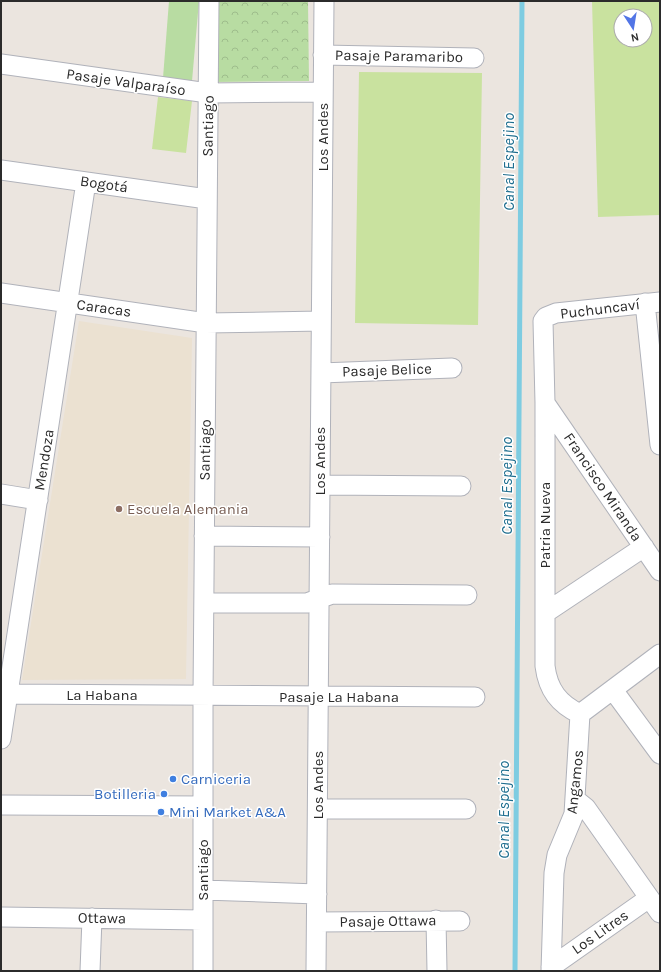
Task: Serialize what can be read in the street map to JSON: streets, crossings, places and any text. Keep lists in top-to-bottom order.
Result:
{
  "streets": {
    "street": [
      "Pasaje Paramaribo",
      "Pasaje Valparaíso",
      "Santiago",
      "Los Andes",
      "Bogotá",
      "Caracas",
      "Puchuncaví",
      "Pasaje Belice",
      "Mendoza",
      "Francisco Miranda",
      "Patria Nueva",
      "La Habana",
      "Pasaje La Habana",
      "Angamos",
      "Ottawa",
      "Pasaje Ottawa",
      "Los Litres"
    ]
  },
  "crossings": [
    ["Pasaje Paramaribo", "Los Andes"],
    ["Pasaje Valparaíso", "Santiago"],
    ["Pasaje Valparaíso", "Los Andes"],
    ["Santiago", "Bogotá"],
    ["Santiago", "Caracas"],
    ["Santiago", "La Habana"],
    ["Santiago", "Pasaje La Habana"],
    ["Santiago", "Ottawa"],
    ["Los Andes", "Caracas"],
    ["Los Andes", "Pasaje Belice"],
    ["Los Andes", "Pasaje La Habana"],
    ["Los Andes", "Pasaje Ottawa"],
    ["Bogotá", "Mendoza"],
    ["Caracas", "Mendoza"],
    ["Puchuncaví", "Patria Nueva"],
    ["Mendoza", "La Habana"],
    ["Francisco Miranda", "Patria Nueva"],
    ["Patria Nueva", "Angamos"],
    ["La Habana", "Pasaje La Habana"],
    ["Angamos", "Los Litres"]
  ],
  "water": ["Canal Espejino"],
  "places": [
    "Escuela Alemania",
    "Carniceria",
    "Botilleria",
    "Mini Market A&A"
  ],
  "north": "bottom"
}
